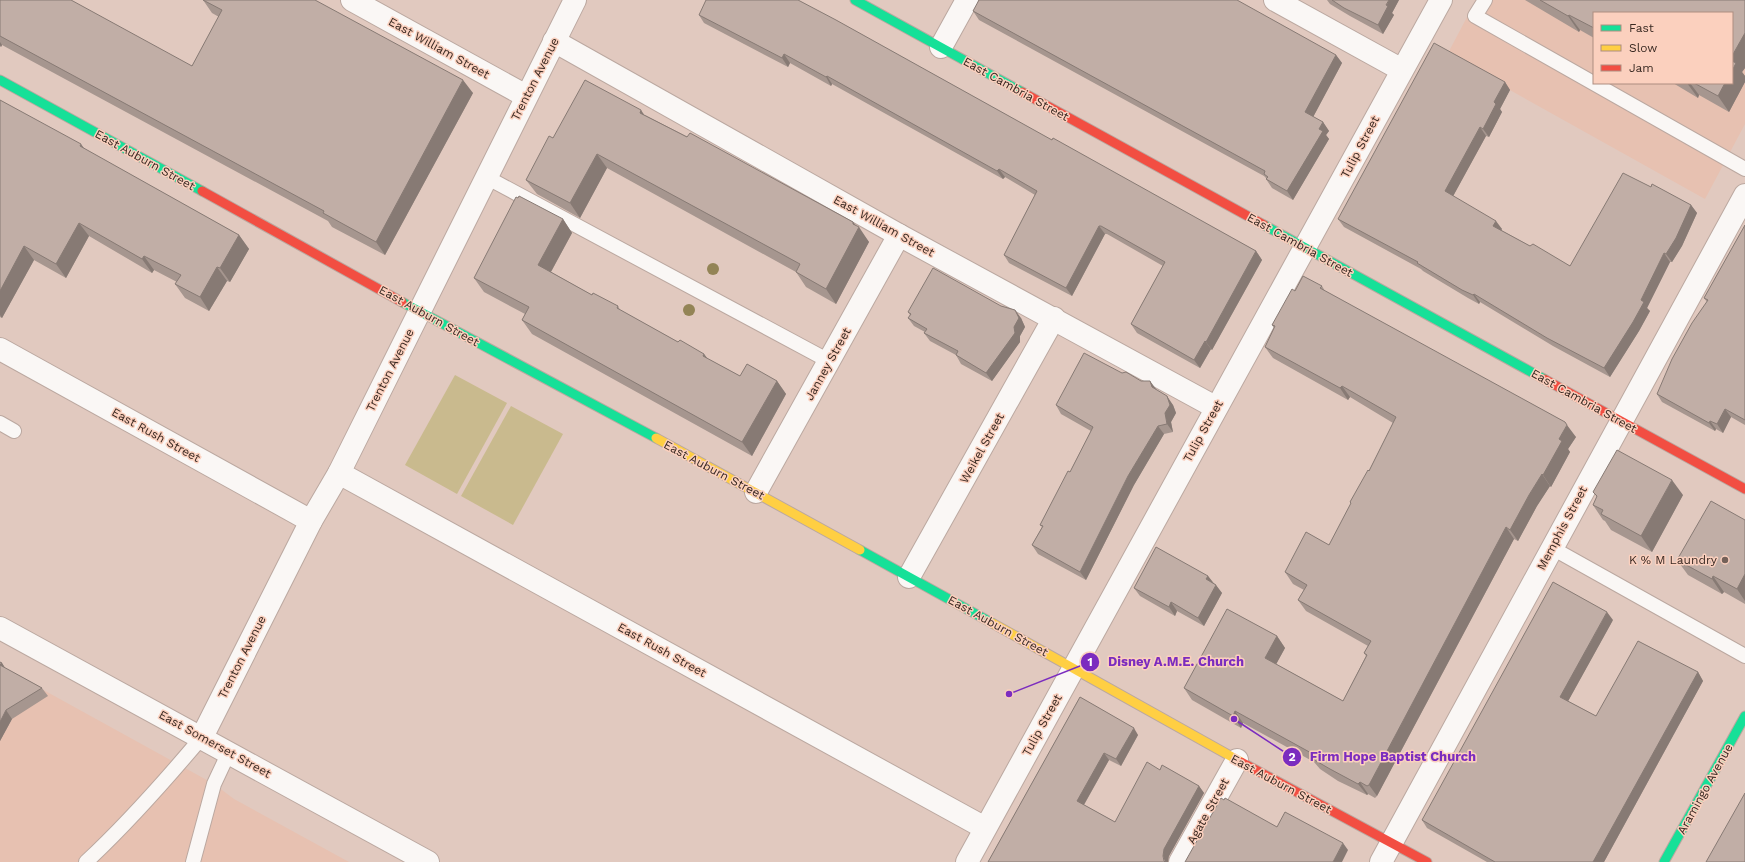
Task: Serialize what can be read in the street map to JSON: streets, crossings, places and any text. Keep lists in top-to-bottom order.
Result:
{
  "streets": {
    "street": [
      "East William Street",
      "Trenton Avenue",
      "East Cambria Street",
      "Tulip Street",
      "East Auburn Street",
      "Janney Street",
      "East Rush Street",
      "Weikel Street",
      "Memphis Street",
      "East Somerset Street",
      "Aramingo Avenue",
      "Agate Street"
    ]
  },
  "crossings": [
    ["East William Street", "Trenton Avenue"],
    ["East William Street", "Tulip Street"],
    ["East William Street", "Janney Street"],
    ["East William Street", "Weikel Street"],
    ["Trenton Avenue", "East Auburn Street"],
    ["Trenton Avenue", "East Rush Street"],
    ["Trenton Avenue", "East Somerset Street"],
    ["East Cambria Street", "Tulip Street"],
    ["East Cambria Street", "Memphis Street"],
    ["Tulip Street", "East Auburn Street"],
    ["Tulip Street", "East Rush Street"],
    ["East Auburn Street", "Janney Street"],
    ["East Auburn Street", "Weikel Street"],
    ["East Auburn Street", "Memphis Street"],
    ["East Auburn Street", "Agate Street"]
  ],
  "places": ["K % M Laundry", "Disney A.M.E. Church", "Firm Hope Baptist Church"],
  "legend": ["Fast", "Slow", "Jam"]
}
